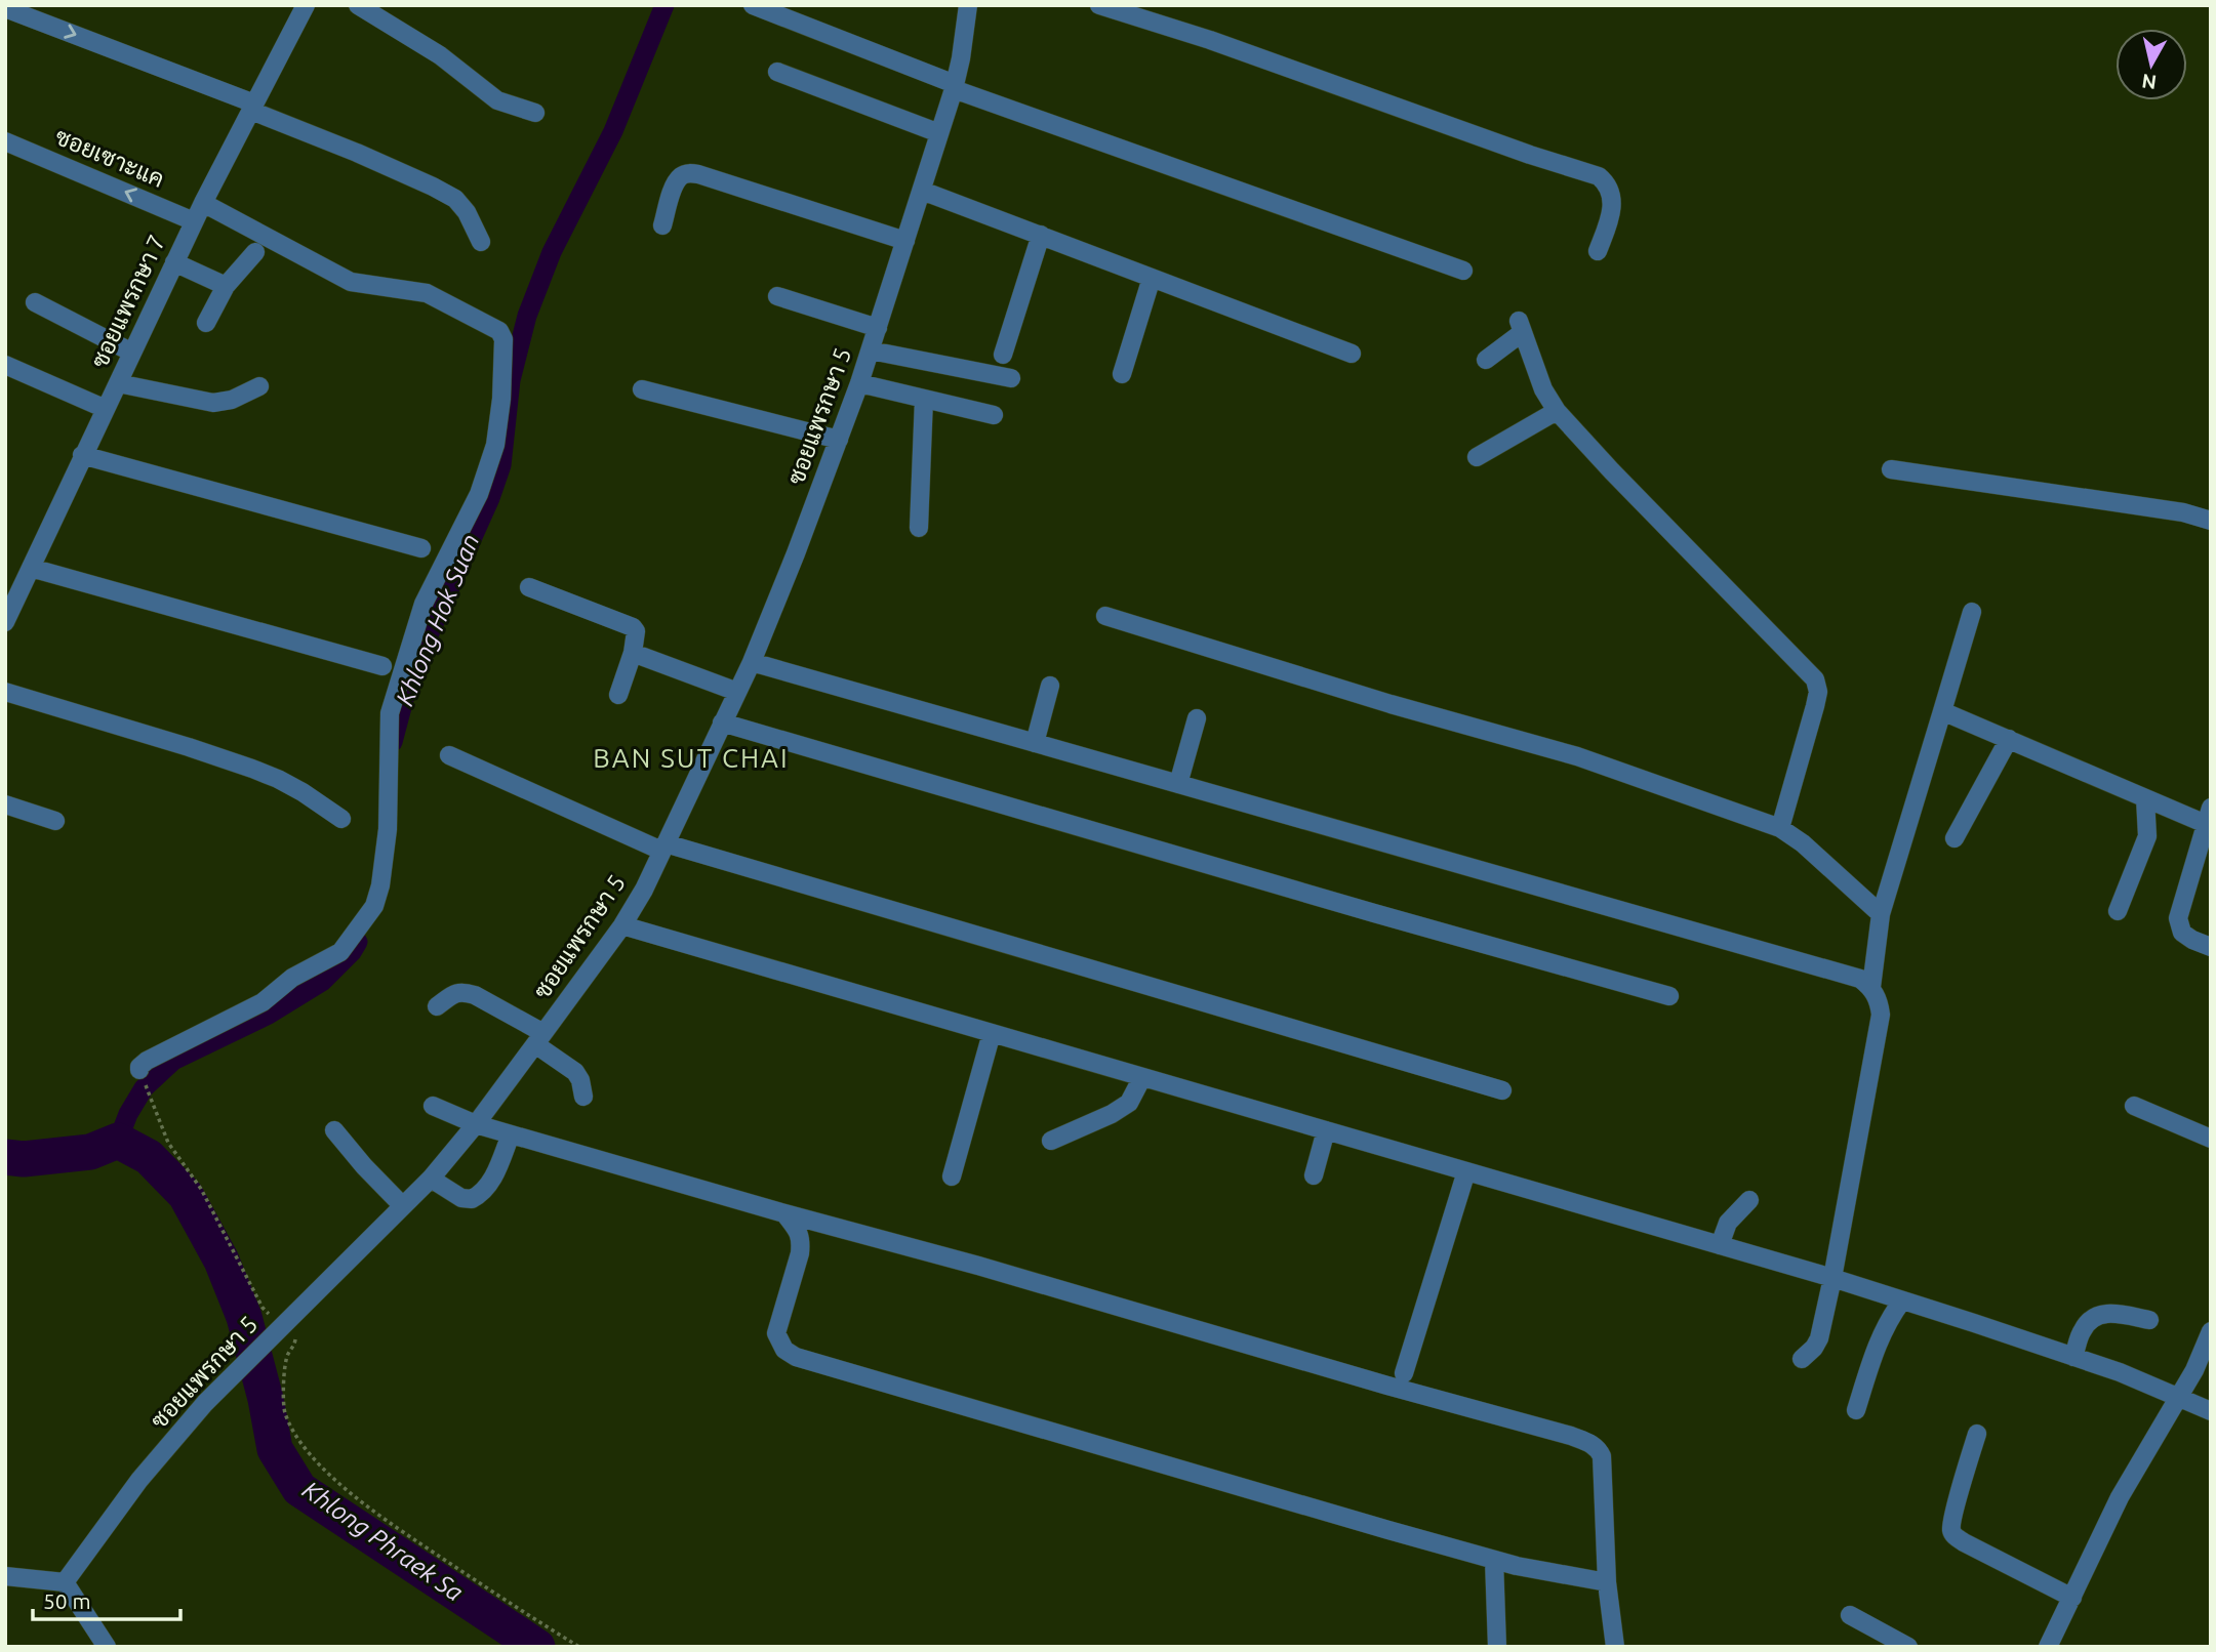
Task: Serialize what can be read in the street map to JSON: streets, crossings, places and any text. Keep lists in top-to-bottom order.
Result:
{
  "streets": {
    "street": ["ซอยเซาะแค", "ซอยแพรกษา 7", "ซอยแพรกษา 5"]
  },
  "crossings": [
    ["ซอยเซาะแค", "ซอยแพรกษา 7"]
  ],
  "districts": ["BAN SUT CHAI"],
  "water": ["Khlong Hok Suan", "Khlong Phraek Sa"],
  "scale_bar": "50 m",
  "north": "bottom"
}
